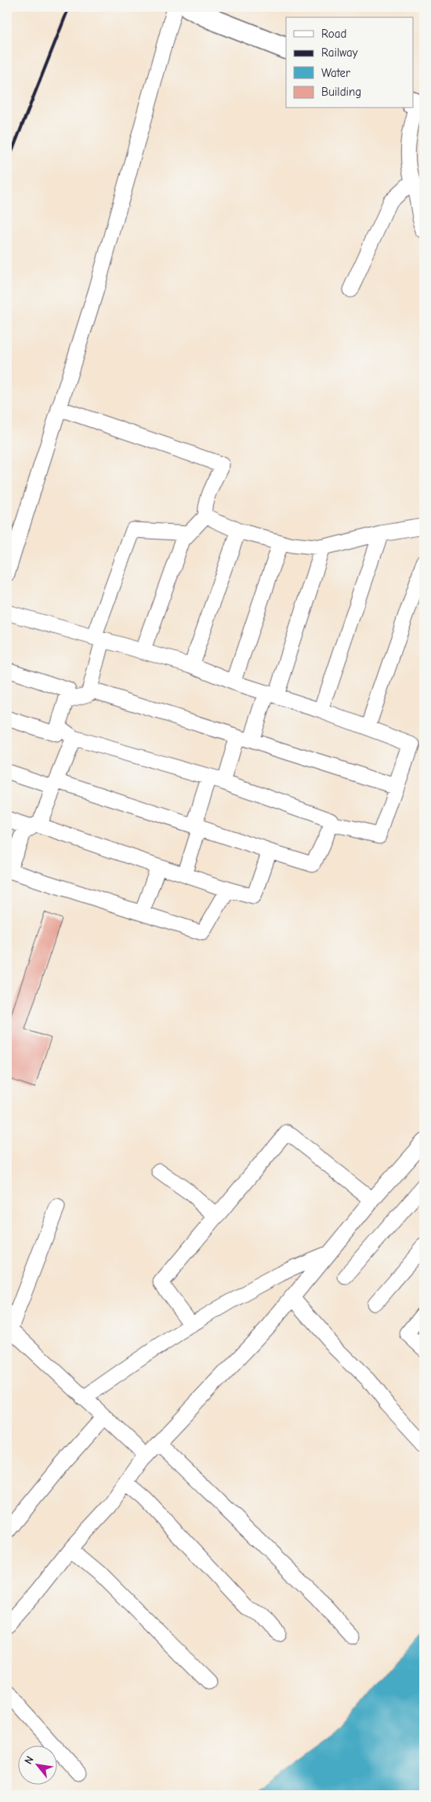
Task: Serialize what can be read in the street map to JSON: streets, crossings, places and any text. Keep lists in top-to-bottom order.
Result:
{
  "legend": [
    "Road",
    "Railway",
    "Water",
    "Building"
  ],
  "north": "top left"
}
